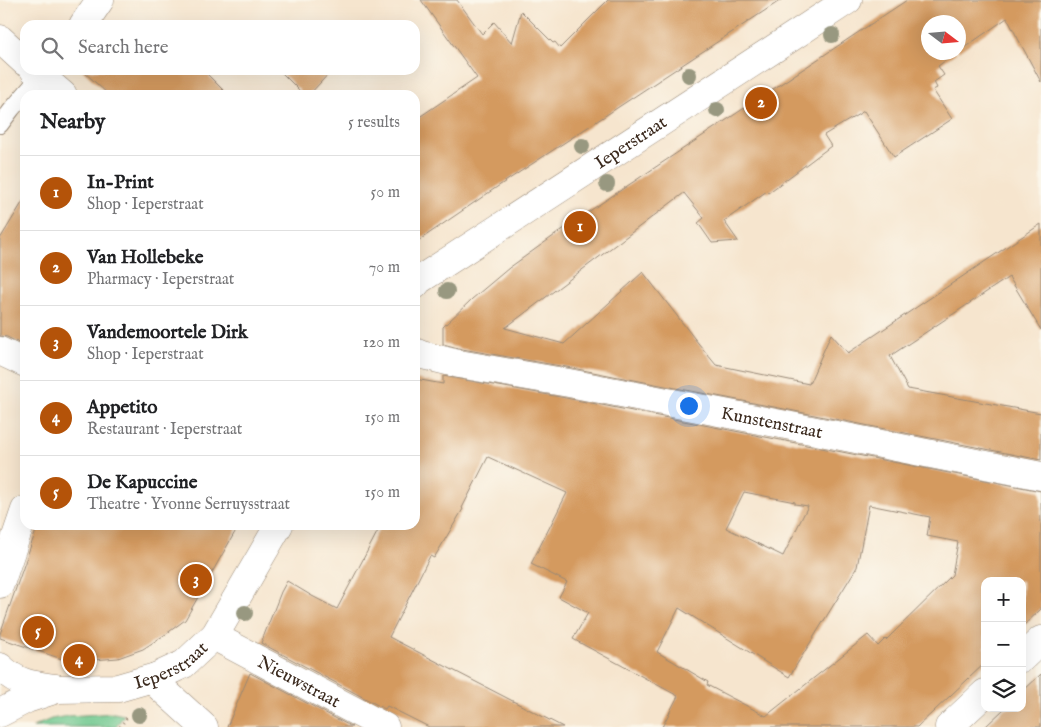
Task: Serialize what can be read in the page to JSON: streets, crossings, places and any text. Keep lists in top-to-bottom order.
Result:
{
  "streets": {
    "street": ["Ieperstraat", "Kunstenstraat", "Nieuwstraat"]
  },
  "crossings": [
    ["Ieperstraat", "Nieuwstraat"]
  ],
  "north": "right",
  "page": {
    "search": "Search here",
    "pins": [
      "2",
      "1",
      "3",
      "5",
      "4"
    ],
    "heading": ["Nearby", "5 results"],
    "list": [
      {
        "mark": "1",
        "name": "In-Print",
        "note": "Shop · Ieperstraat",
        "value": "50 m"
      },
      {
        "mark": "2",
        "name": "Van Hollebeke",
        "note": "Pharmacy · Ieperstraat",
        "value": "70 m"
      },
      {
        "mark": "3",
        "name": "Vandemoortele Dirk",
        "note": "Shop · Ieperstraat",
        "value": "120 m"
      },
      {
        "mark": "4",
        "name": "Appetito",
        "note": "Restaurant · Ieperstraat",
        "value": "150 m"
      },
      {
        "mark": "5",
        "name": "De Kapuccine",
        "note": "Theatre · Yvonne Serruysstraat",
        "value": "150 m"
      }
    ],
    "map_buttons": ["+", "−"]
  }
}
